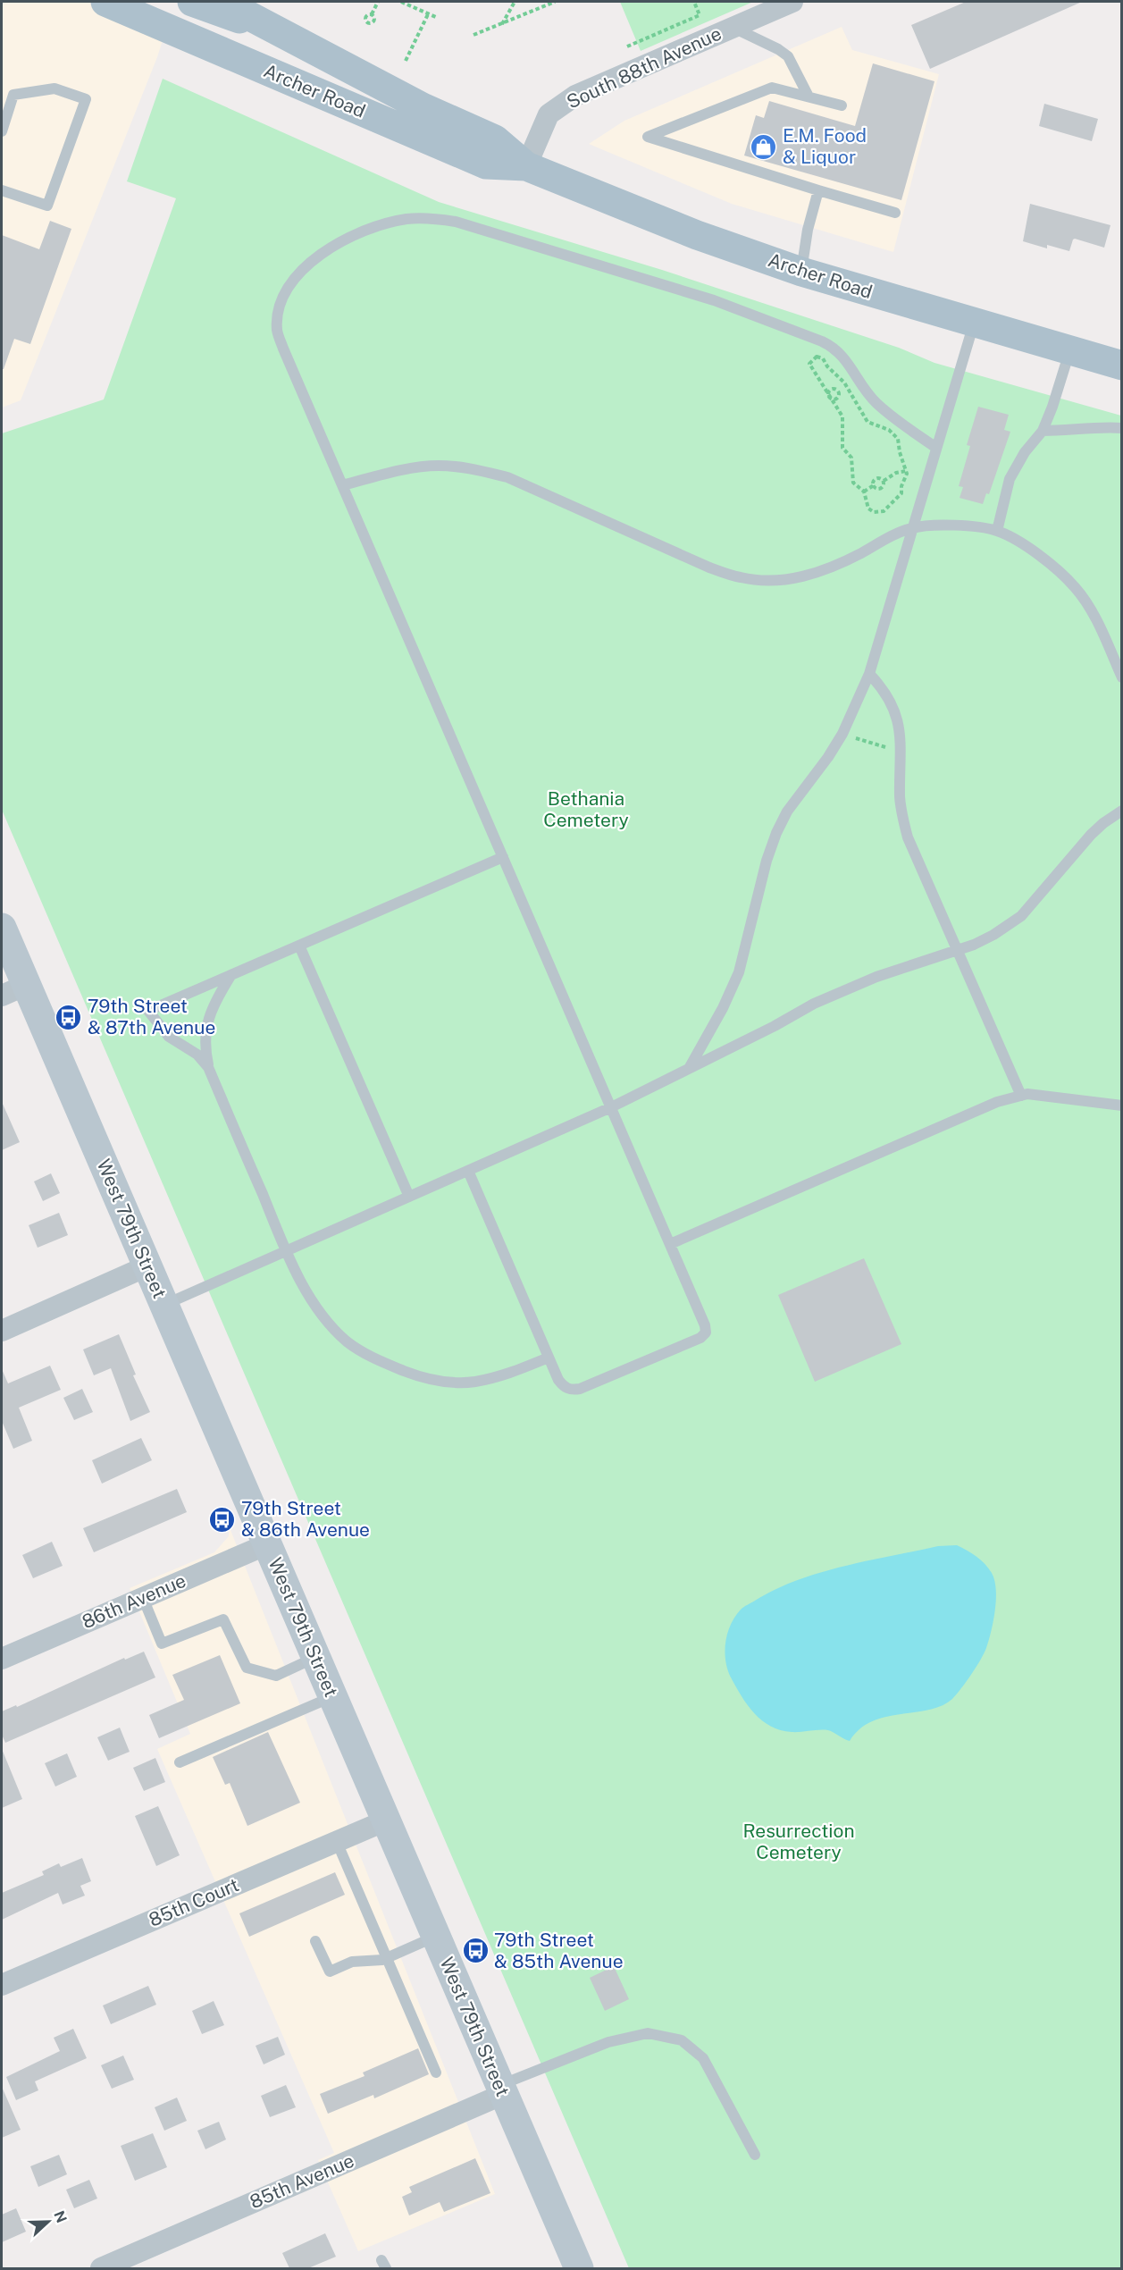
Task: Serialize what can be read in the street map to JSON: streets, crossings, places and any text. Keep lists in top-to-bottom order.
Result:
{
  "streets": {
    "main road": ["Archer Road", "West 79th Street"],
    "street": [
      "South 88th Avenue",
      "86th Avenue",
      "85th Court",
      "85th Avenue"
    ]
  },
  "crossings": [
    ["South 88th Avenue", "Archer Road"],
    ["West 79th Street", "86th Avenue"],
    ["West 79th Street", "85th Court"],
    ["West 79th Street", "85th Avenue"]
  ],
  "parks": ["Bethania Cemetery", "Resurrection Cemetery"],
  "places": {
    "shop": ["E.M. Food & Liquor"],
    "bus stop": ["79th Street & 87th Avenue", "79th Street & 86th Avenue", "79th Street & 85th Avenue"]
  },
  "north": "right"
}
